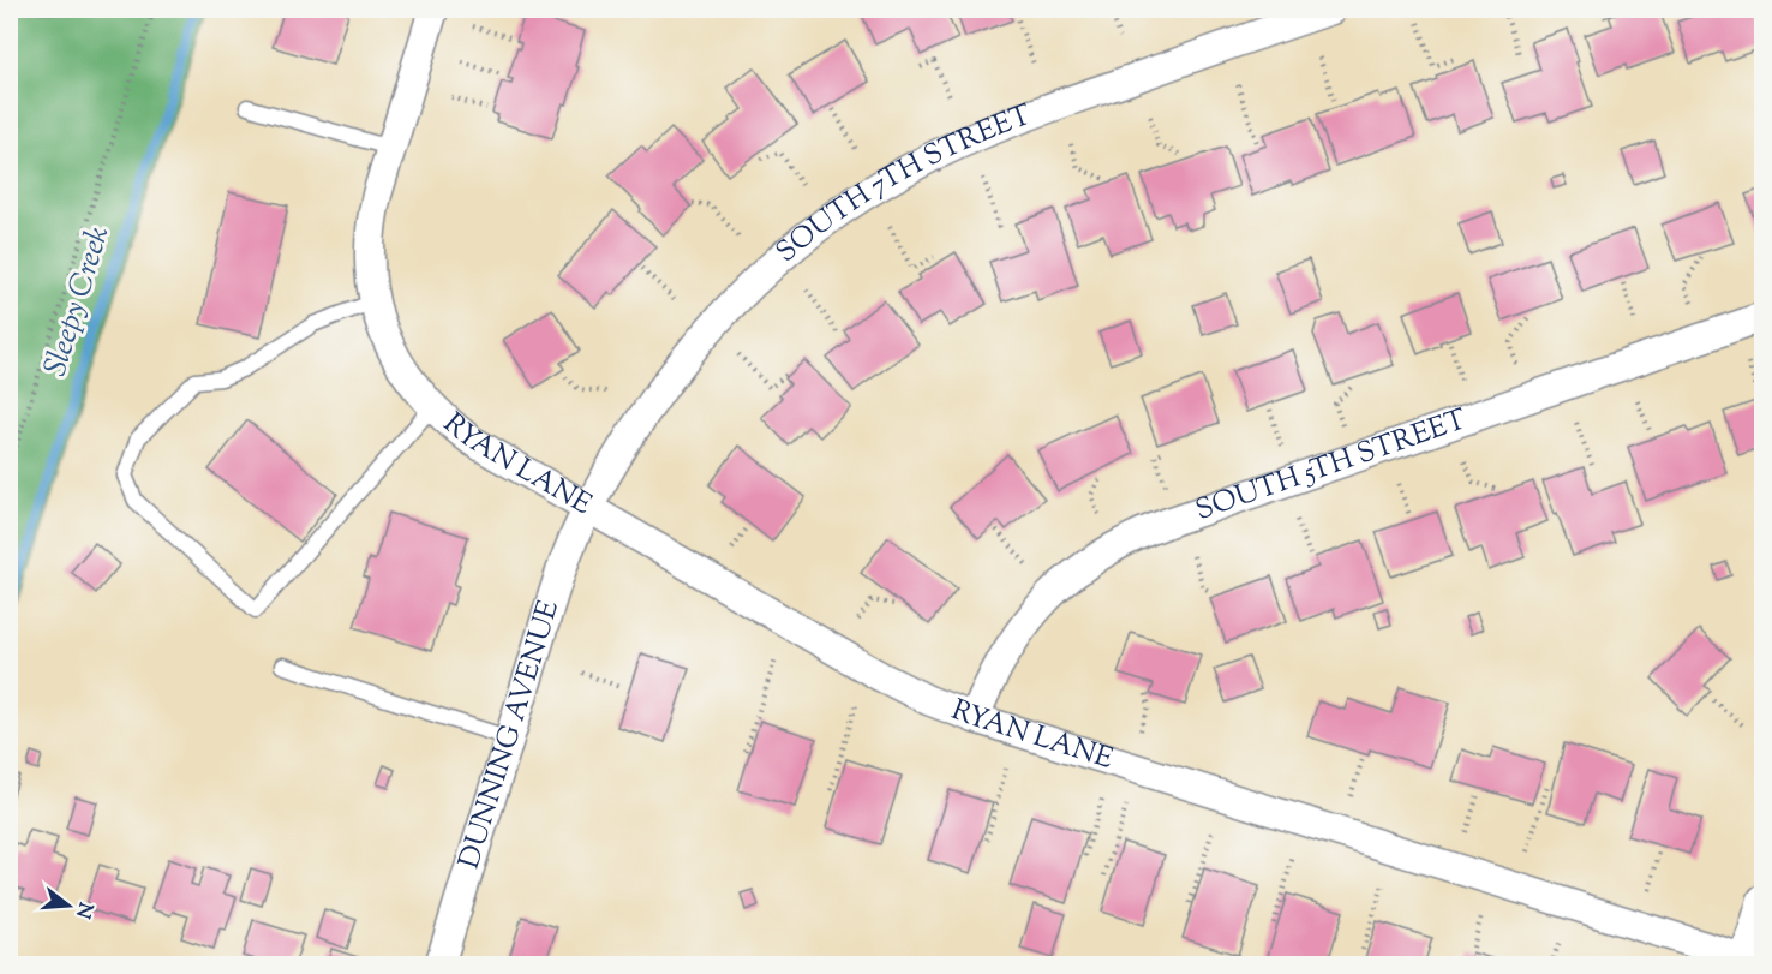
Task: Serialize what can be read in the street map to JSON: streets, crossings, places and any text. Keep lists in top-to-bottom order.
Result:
{
  "streets": {
    "street": [
      "SOUTH 7TH STREET",
      "RYAN LANE",
      "SOUTH 5TH STREET",
      "DUNNING AVENUE"
    ]
  },
  "crossings": [
    ["SOUTH 7TH STREET", "RYAN LANE"],
    ["SOUTH 7TH STREET", "DUNNING AVENUE"],
    ["RYAN LANE", "SOUTH 5TH STREET"],
    ["RYAN LANE", "DUNNING AVENUE"]
  ],
  "water": ["Sleepy Creek"],
  "north": "right"
}
